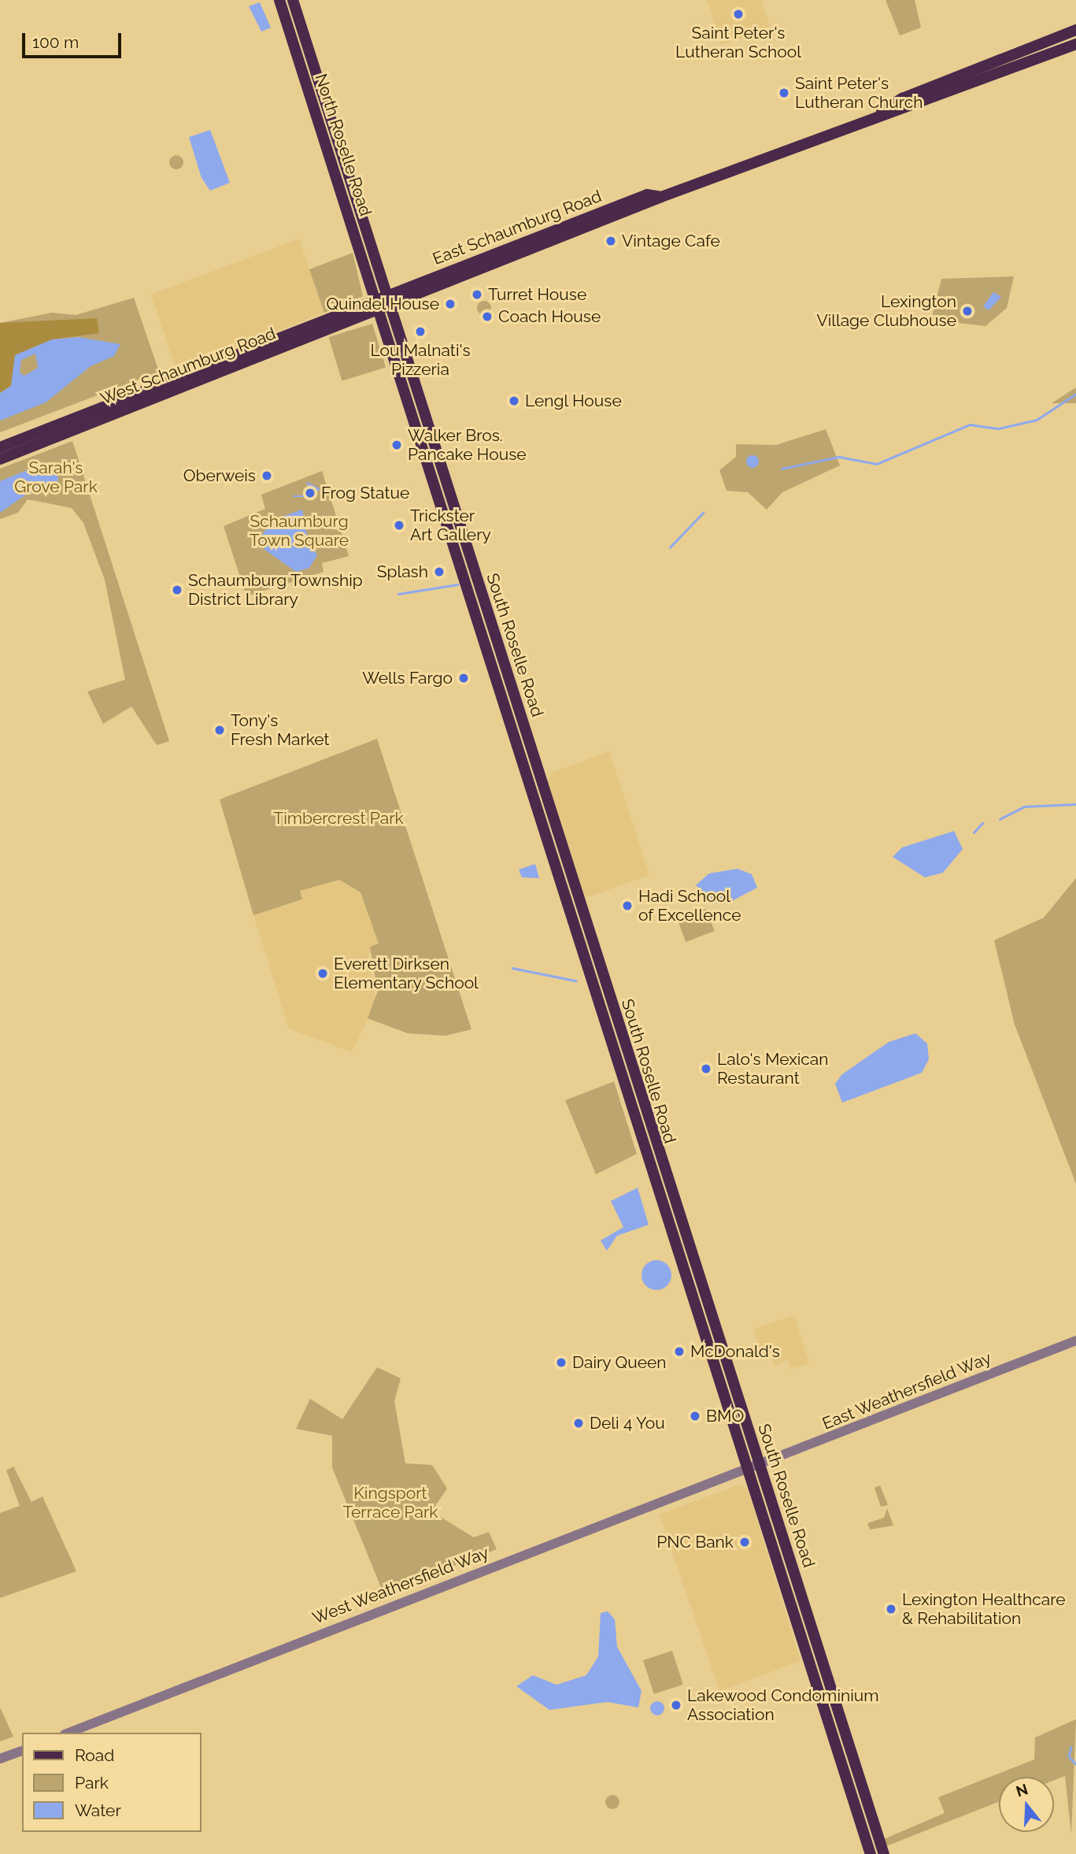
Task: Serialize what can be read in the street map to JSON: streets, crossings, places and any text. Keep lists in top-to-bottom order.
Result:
{
  "streets": {
    "main road": [
      "North Roselle Road",
      "East Schaumburg Road",
      "West Schaumburg Road",
      "South Roselle Road"
    ],
    "street": ["East Weathersfield Way", "West Weathersfield Way"]
  },
  "crossings": [
    ["North Roselle Road", "East Schaumburg Road"],
    ["North Roselle Road", "West Schaumburg Road"],
    ["North Roselle Road", "South Roselle Road"],
    ["East Schaumburg Road", "West Schaumburg Road"],
    ["East Schaumburg Road", "South Roselle Road"],
    ["West Schaumburg Road", "South Roselle Road"],
    ["South Roselle Road", "East Weathersfield Way"],
    ["South Roselle Road", "West Weathersfield Way"],
    ["East Weathersfield Way", "West Weathersfield Way"]
  ],
  "parks": [
    "Sarah's Grove Park",
    "Schaumburg Town Square",
    "Timbercrest Park",
    "Kingsport Terrace Park"
  ],
  "places": [
    "Saint Peter's Lutheran School",
    "Saint Peter's Lutheran Church",
    "Vintage Cafe",
    "Turret House",
    "Quindel House",
    "Lexington Village Clubhouse",
    "Coach House",
    "Lou Malnati's Pizzeria",
    "Lengl House",
    "Walker Bros. Pancake House",
    "Oberweis",
    "Frog Statue",
    "Trickster Art Gallery",
    "Splash",
    "Schaumburg Township District Library",
    "Wells Fargo",
    "Tony's Fresh Market",
    "Hadi School of Excellence",
    "Everett Dirksen Elementary School",
    "Lalo's Mexican Restaurant",
    "McDonald's",
    "Dairy Queen",
    "BMO",
    "Deli 4 You",
    "PNC Bank",
    "Lexington Healthcare & Rehabilitation",
    "Lakewood Condominium Association"
  ],
  "legend": ["Road", "Park", "Water"],
  "scale_bar": "100 m",
  "north": "top"
}
